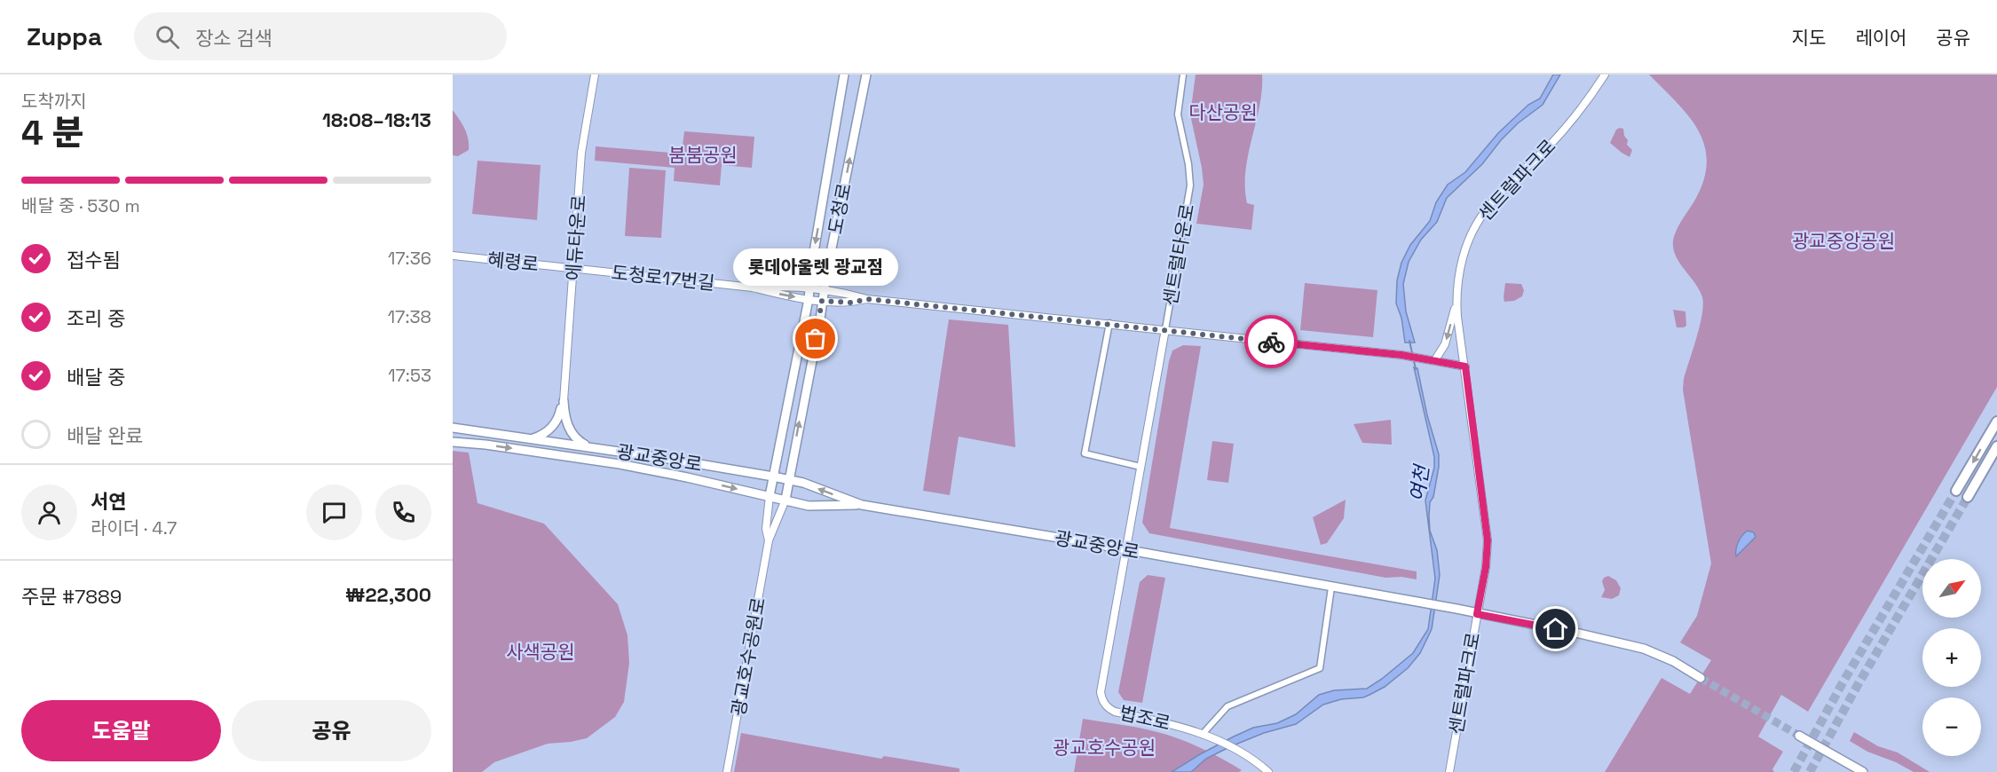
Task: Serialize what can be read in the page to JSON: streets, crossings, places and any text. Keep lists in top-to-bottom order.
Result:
{
  "streets": {
    "main road": ["도청로", "광교중앙로"],
    "street": [
      "센트럴파크로",
      "에듀타운로",
      "센트럴타운로",
      "혜령로",
      "도청로17번길",
      "광교호수공원로",
      "법조로"
    ]
  },
  "crossings": [
    ["센트럴파크로", "광교중앙로"],
    ["도청로", "도청로17번길"],
    ["도청로", "광교중앙로"],
    ["도청로", "광교호수공원로"],
    ["에듀타운로", "혜령로"],
    ["에듀타운로", "도청로17번길"],
    ["센트럴타운로", "광교중앙로"],
    ["센트럴타운로", "법조로"],
    ["혜령로", "도청로17번길"],
    ["광교중앙로", "광교호수공원로"],
    ["광교중앙로", "법조로"]
  ],
  "water": ["여천"],
  "parks": [
    "다산공원",
    "붐붐공원",
    "광교중앙공원",
    "사색공원",
    "광교호수공원"
  ],
  "places": ["롯데아울렛 광교점"],
  "north": "top right",
  "page": {
    "header": "Zuppa",
    "search": "장소 검색",
    "nav": ["지도", "레이어", "공유"],
    "heading": ["4 분", "도착까지", "18:08–18:13"],
    "panel": [
      "서연",
      "라이더 · 4.7",
      "주문 #7889",
      "₩22,300"
    ],
    "bar": "배달 중 · 530 m",
    "list": [
      ["접수됨", "17:36"],
      ["조리 중", "17:38"],
      ["배달 중", "17:53"],
      "배달 완료"
    ],
    "bubble": "롯데아울렛 광교점",
    "map_buttons": ["+", "−"],
    "buttons": ["도움말", "공유"]
  }
}
